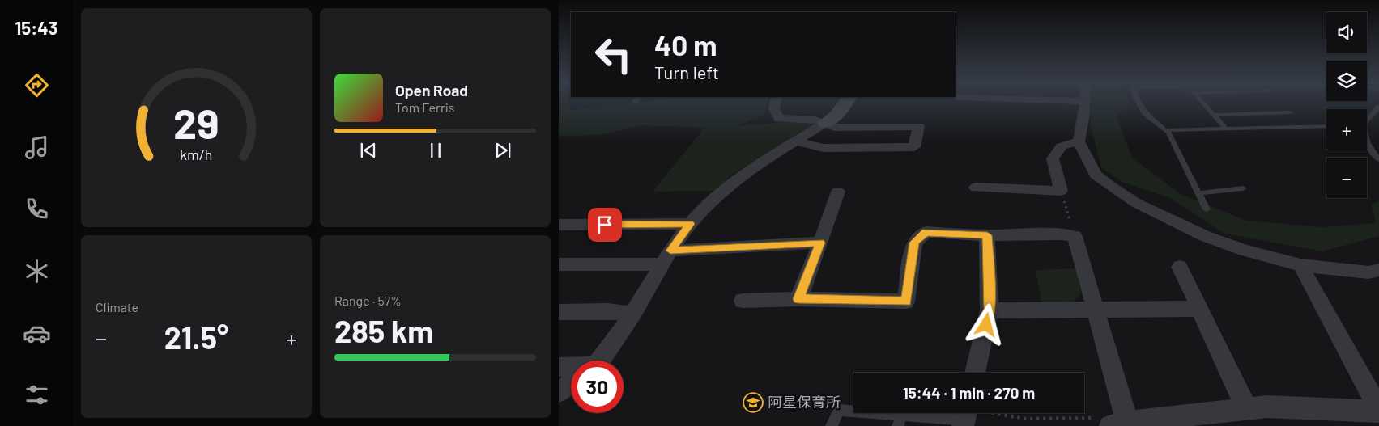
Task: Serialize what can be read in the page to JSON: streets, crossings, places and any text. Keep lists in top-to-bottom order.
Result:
{
  "places": {
    "school or university": ["阿星保育所"]
  },
  "page": {
    "tabs": "15:43",
    "map_buttons": ["+", "−"],
    "turn": ["40 m", "Turn left"],
    "song": ["Open Road", "Tom Ferris"],
    "tile": [
      "Climate",
      ["Range · 57%", "285 km"]
    ],
    "heat": ["−", "21.5°", "+"],
    "limit": "30",
    "trip": "15:44 · 1 min · 270 m",
    "gauge": ["29", "km/h"]
  }
}
